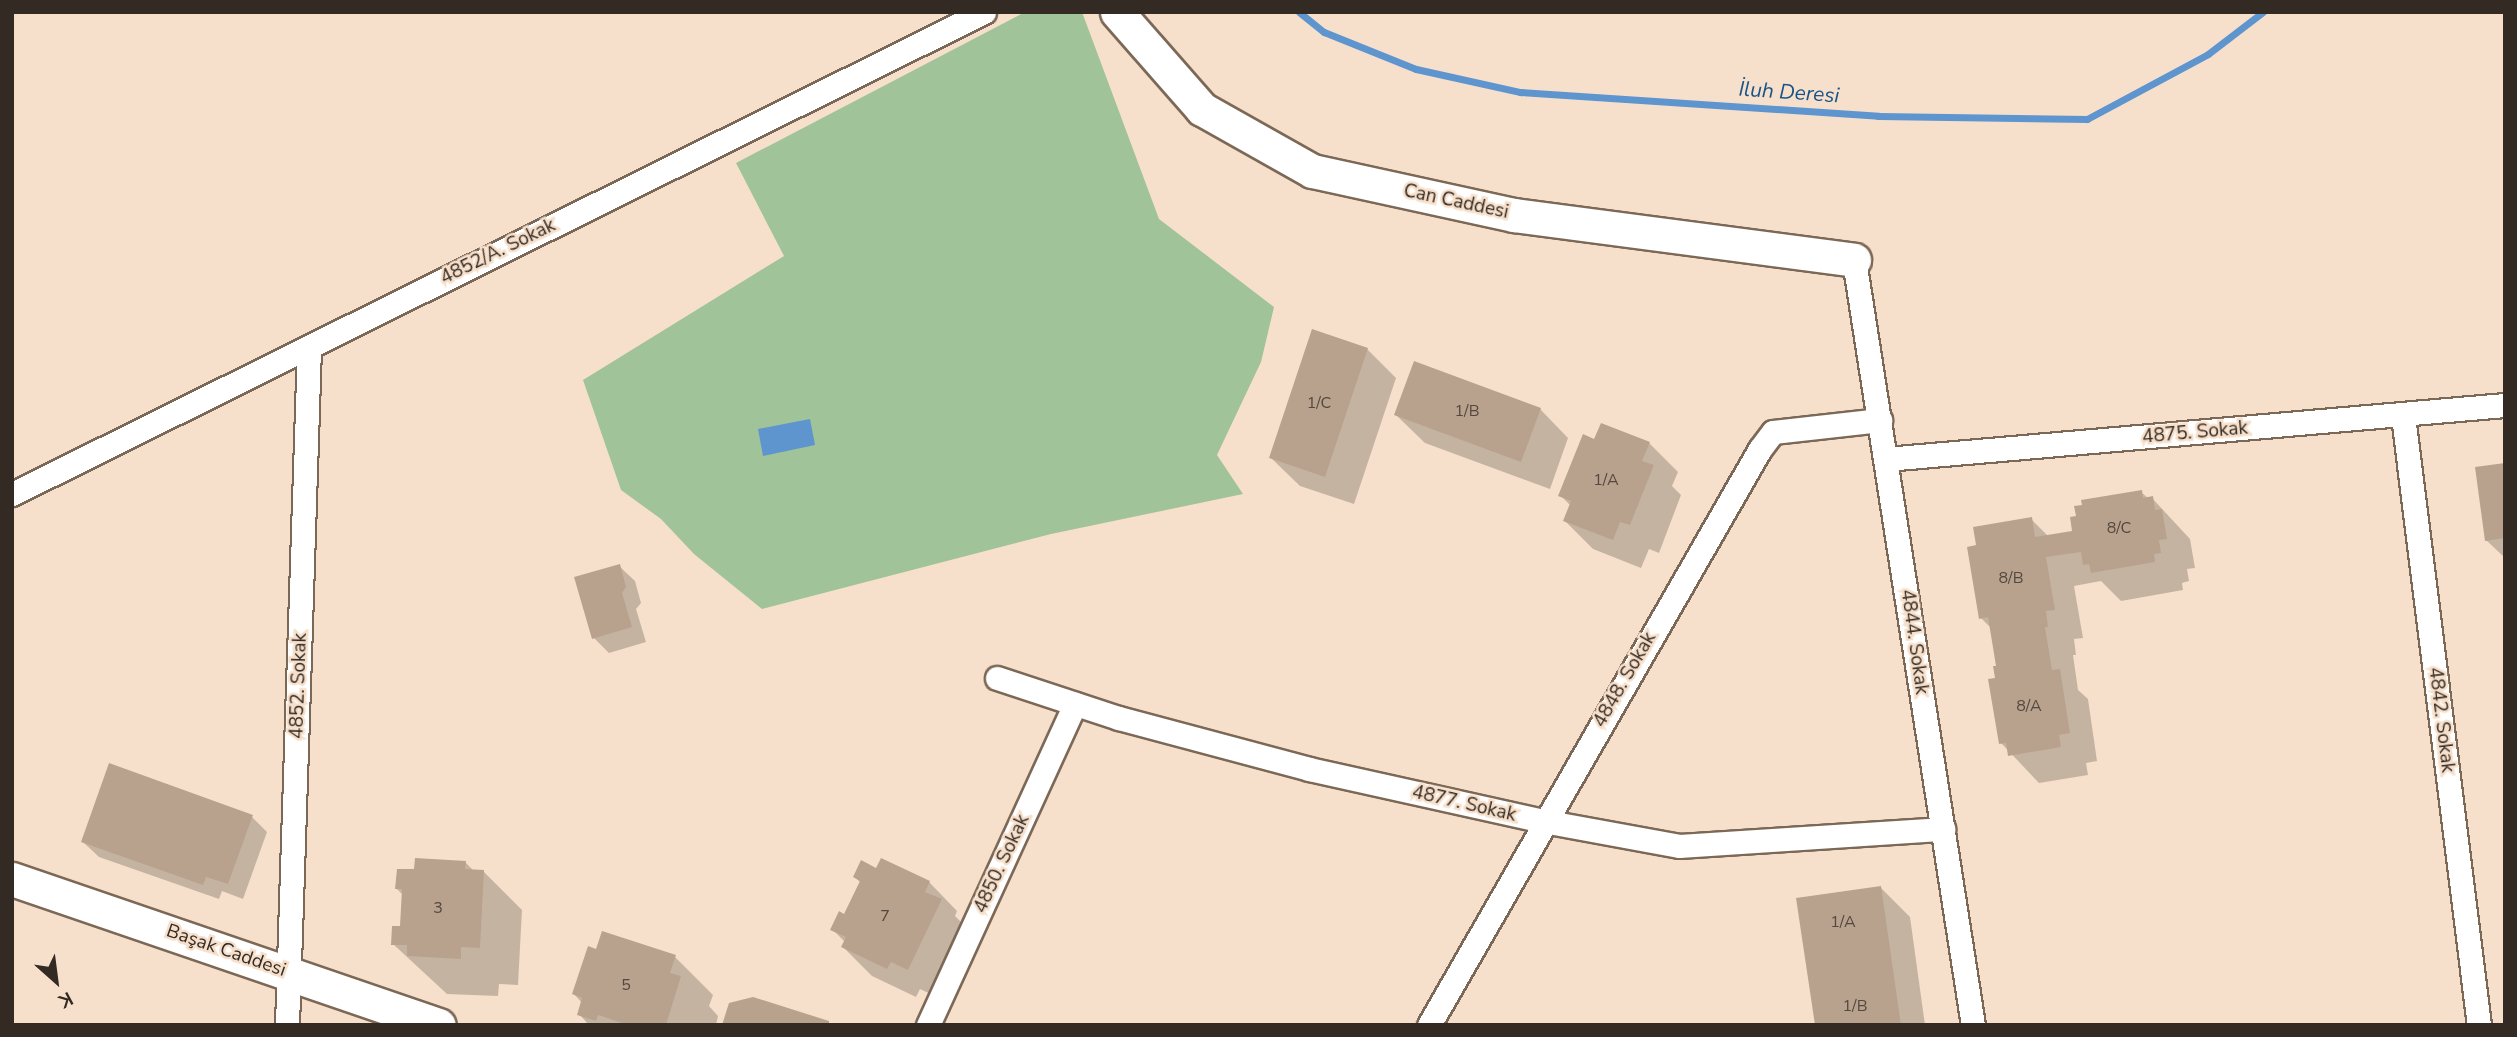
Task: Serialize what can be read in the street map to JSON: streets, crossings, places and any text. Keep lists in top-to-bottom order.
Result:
{
  "streets": {
    "street": [
      "Can Caddesi",
      "4852/A. Sokak",
      "4875. Sokak",
      "4844. Sokak",
      "4848. Sokak",
      "4852. Sokak",
      "4842. Sokak",
      "4877. Sokak",
      "4850. Sokak",
      "Başak Caddesi"
    ]
  },
  "crossings": [
    ["Can Caddesi", "4844. Sokak"],
    ["4852/A. Sokak", "4852. Sokak"],
    ["4875. Sokak", "4844. Sokak"],
    ["4875. Sokak", "4842. Sokak"],
    ["4844. Sokak", "4848. Sokak"],
    ["4844. Sokak", "4877. Sokak"],
    ["4848. Sokak", "4877. Sokak"],
    ["4852. Sokak", "Başak Caddesi"],
    ["4877. Sokak", "4850. Sokak"]
  ],
  "water": ["İluh Deresi"],
  "house_numbers": [
    "1/C",
    "1/B",
    "1/A",
    "8/C",
    "8/B",
    "8/A",
    "3",
    "7",
    "1/A",
    "5",
    "1/B"
  ],
  "north": "bottom right"
}
